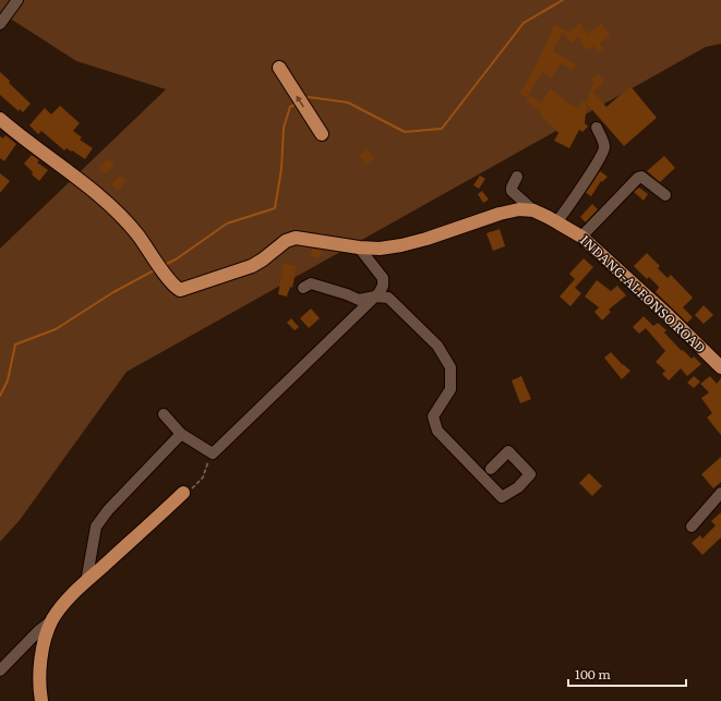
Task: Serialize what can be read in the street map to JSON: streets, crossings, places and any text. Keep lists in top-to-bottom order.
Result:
{
  "streets": {
    "main road": ["INDANG-ALFONSO ROAD"]
  },
  "scale_bar": "100 m"
}
